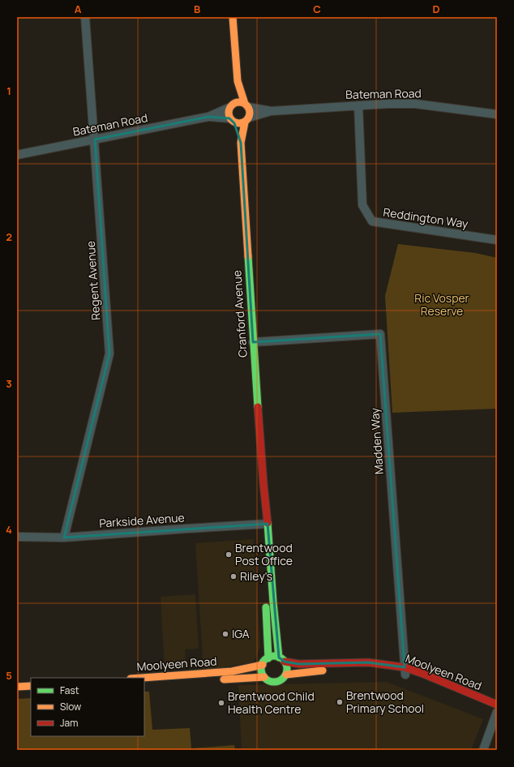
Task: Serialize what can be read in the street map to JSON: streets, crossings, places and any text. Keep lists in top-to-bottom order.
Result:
{
  "streets": {
    "main road": ["Cranford Avenue", "Moolyeen Road"],
    "street": [
      "Bateman Road",
      "Reddington Way",
      "Regent Avenue",
      "Madden Way",
      "Parkside Avenue"
    ]
  },
  "crossings": [
    ["Bateman Road", "Reddington Way"],
    ["Bateman Road", "Regent Avenue"],
    ["Bateman Road", "Cranford Avenue"],
    ["Regent Avenue", "Parkside Avenue"],
    ["Cranford Avenue", "Madden Way"],
    ["Cranford Avenue", "Parkside Avenue"],
    ["Cranford Avenue", "Moolyeen Road"],
    ["Madden Way", "Moolyeen Road"]
  ],
  "parks": ["Ric Vosper Reserve"],
  "places": [
    "Brentwood Post Office",
    "Riley's",
    "IGA",
    "Brentwood Primary School",
    "Brentwood Child Health Centre"
  ],
  "legend": ["Fast", "Slow", "Jam"],
  "grid": {
    "columns": [
      "A",
      "B",
      "C",
      "D"
    ],
    "rows": [
      "1",
      "2",
      "3",
      "4",
      "5"
    ]
  }
}
